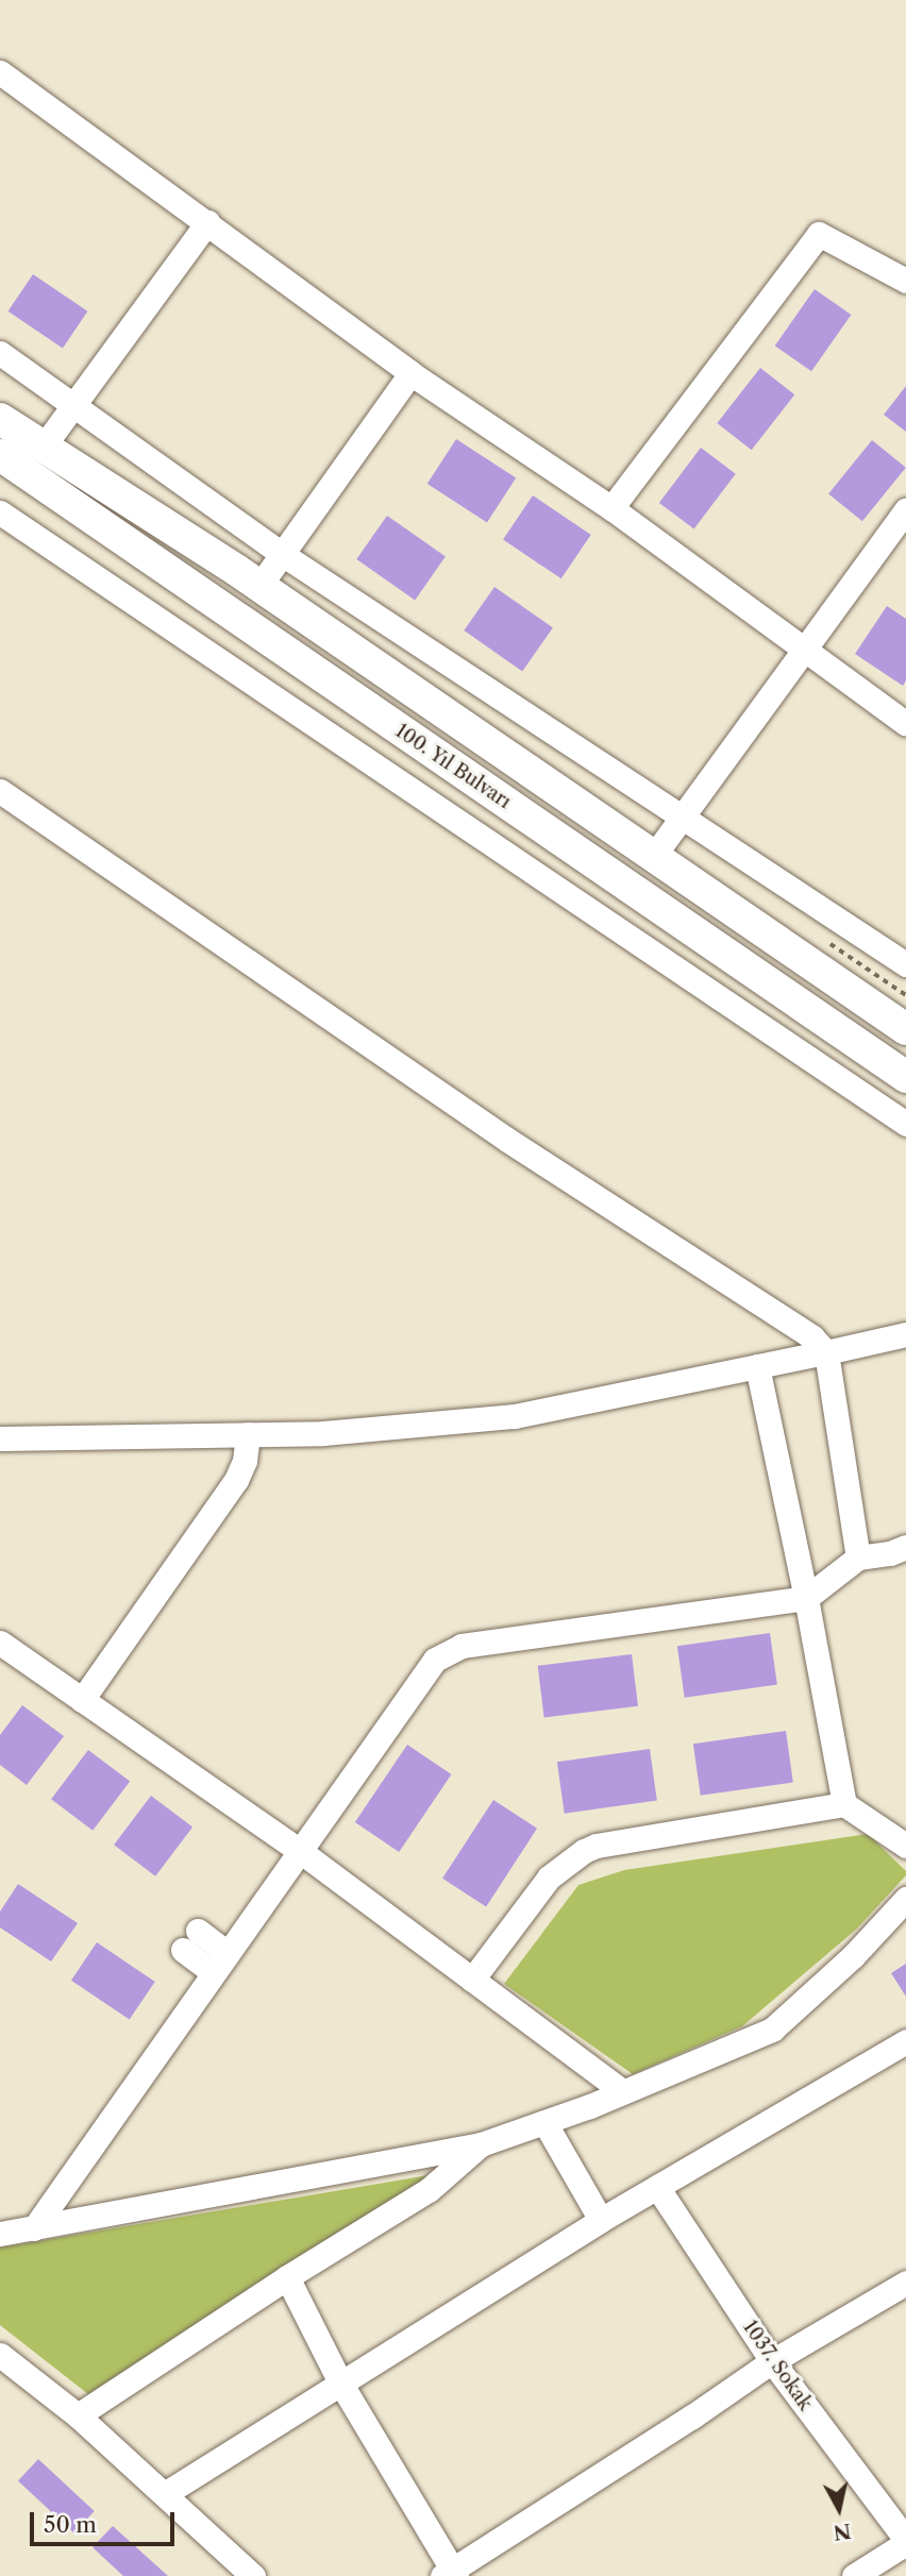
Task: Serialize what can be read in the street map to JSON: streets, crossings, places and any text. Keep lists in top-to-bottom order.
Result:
{
  "streets": {
    "main road": ["100. Yıl Bulvarı"],
    "street": ["1037. Sokak"]
  },
  "scale_bar": "50 m",
  "north": "bottom"
}
